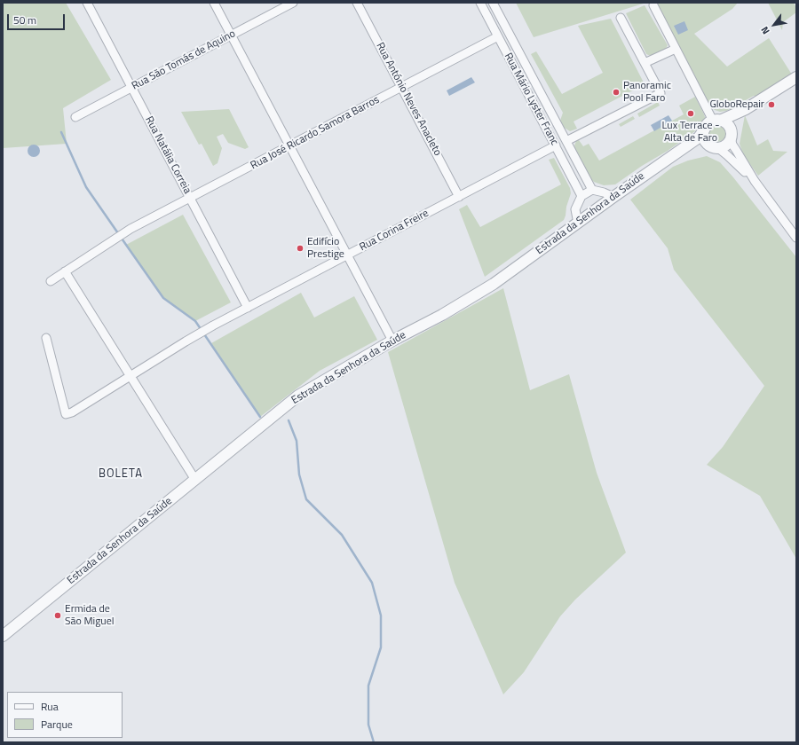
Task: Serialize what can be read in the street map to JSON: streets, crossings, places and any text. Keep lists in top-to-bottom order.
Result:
{
  "streets": {
    "street": [
      "Rua São Tomás de Aquino",
      "Rua António Neves Anacleto",
      "Rua Mário Lyster Franc",
      "Rua José Ricardo Samora Barros",
      "Rua Natália Correia",
      "Estrada da Senhora da Saúde",
      "Rua Corina Freire"
    ]
  },
  "crossings": [
    ["Rua São Tomás de Aquino", "Rua Natália Correia"],
    ["Rua António Neves Anacleto", "Rua José Ricardo Samora Barros"],
    ["Rua António Neves Anacleto", "Rua Corina Freire"],
    ["Rua Mário Lyster Franc", "Rua José Ricardo Samora Barros"],
    ["Rua Mário Lyster Franc", "Rua Corina Freire"],
    ["Rua José Ricardo Samora Barros", "Rua Natália Correia"],
    ["Rua Natália Correia", "Rua Corina Freire"]
  ],
  "districts": ["BOLETA"],
  "places": [
    "Panoramic Pool Faro",
    "GloboRepair",
    "Lux Terrace - Alta de Faro",
    "Edifício Prestige",
    "Ermida de São Miguel"
  ],
  "legend": ["Rua", "Parque"],
  "scale_bar": "50 m",
  "north": "bottom left"
}
